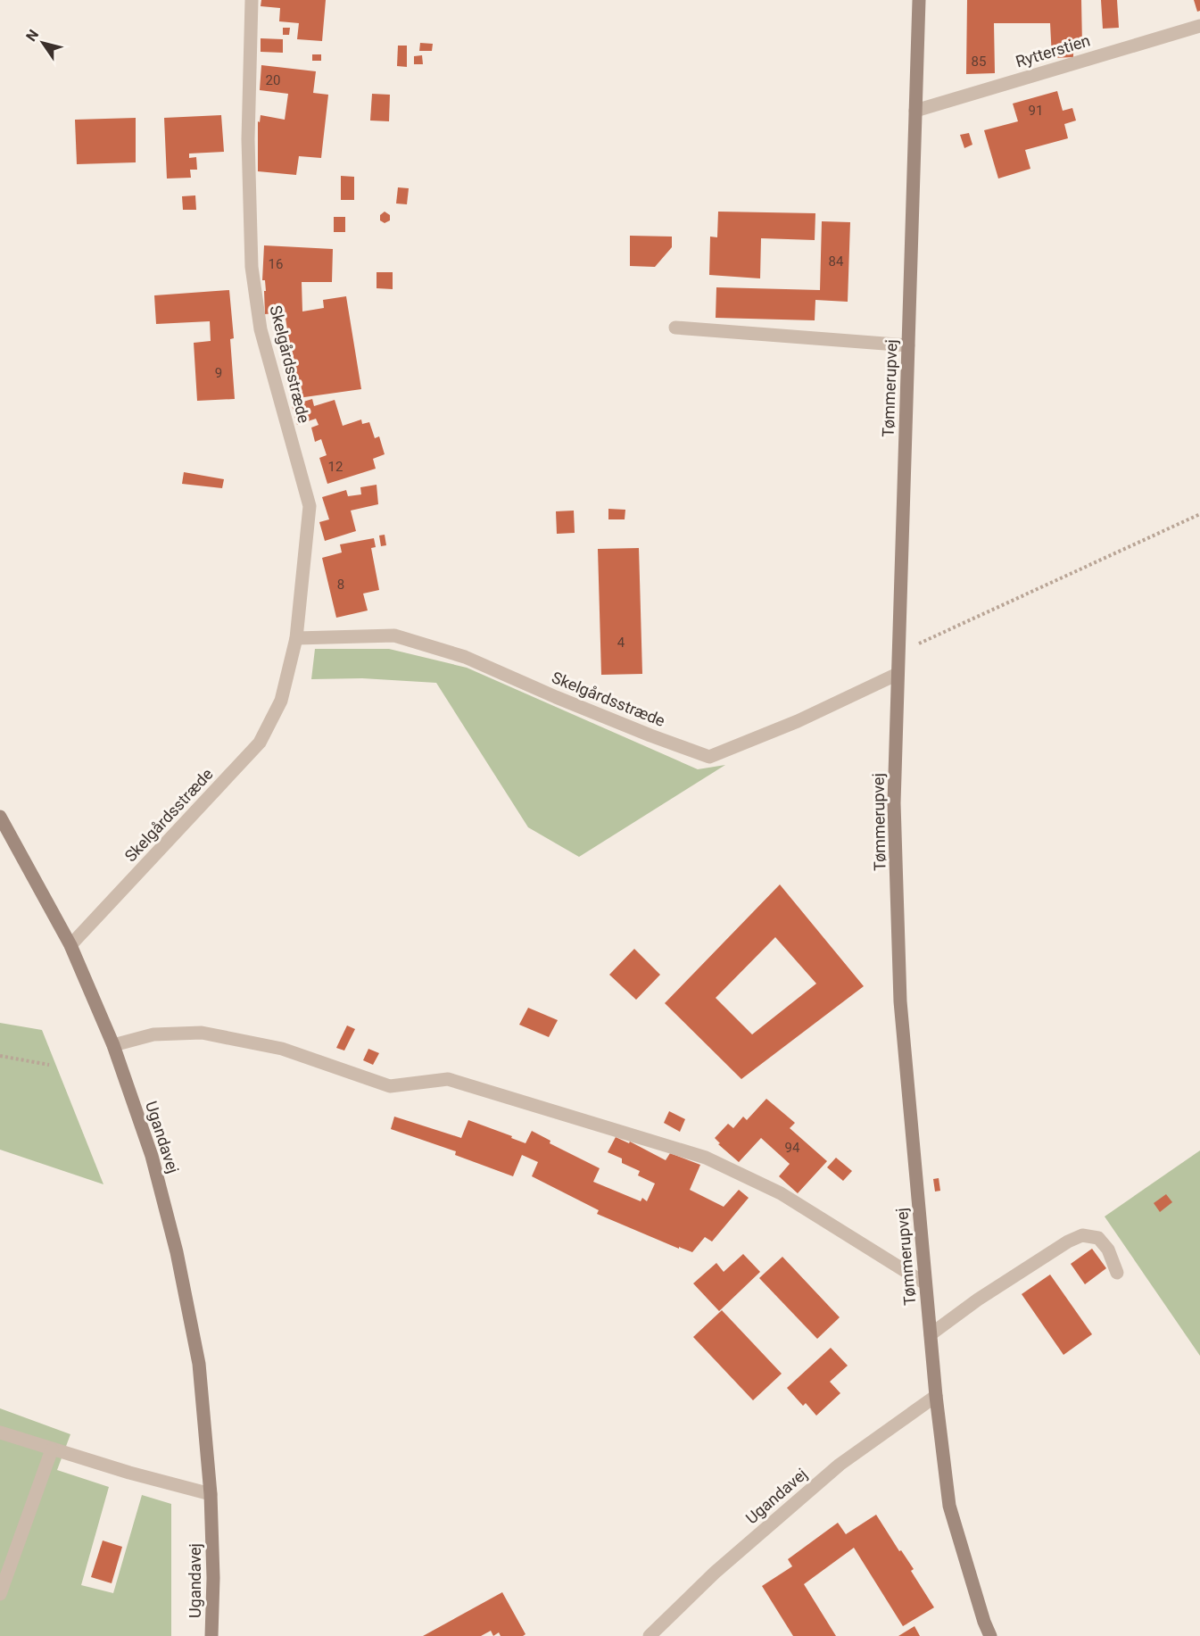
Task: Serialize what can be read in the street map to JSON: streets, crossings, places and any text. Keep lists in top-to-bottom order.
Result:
{
  "streets": {
    "street": [
      "Rytterstien",
      "Skelgårdsstræde",
      "Tømmerupvej",
      "Ugandavej"
    ]
  },
  "crossings": [
    ["Rytterstien", "Tømmerupvej"],
    ["Skelgårdsstræde", "Tømmerupvej"],
    ["Skelgårdsstræde", "Ugandavej"],
    ["Tømmerupvej", "Ugandavej"]
  ],
  "house_numbers": [
    "85",
    "20",
    "91",
    "84",
    "16",
    "9",
    "12",
    "8",
    "4",
    "94"
  ],
  "north": "top left"
}
